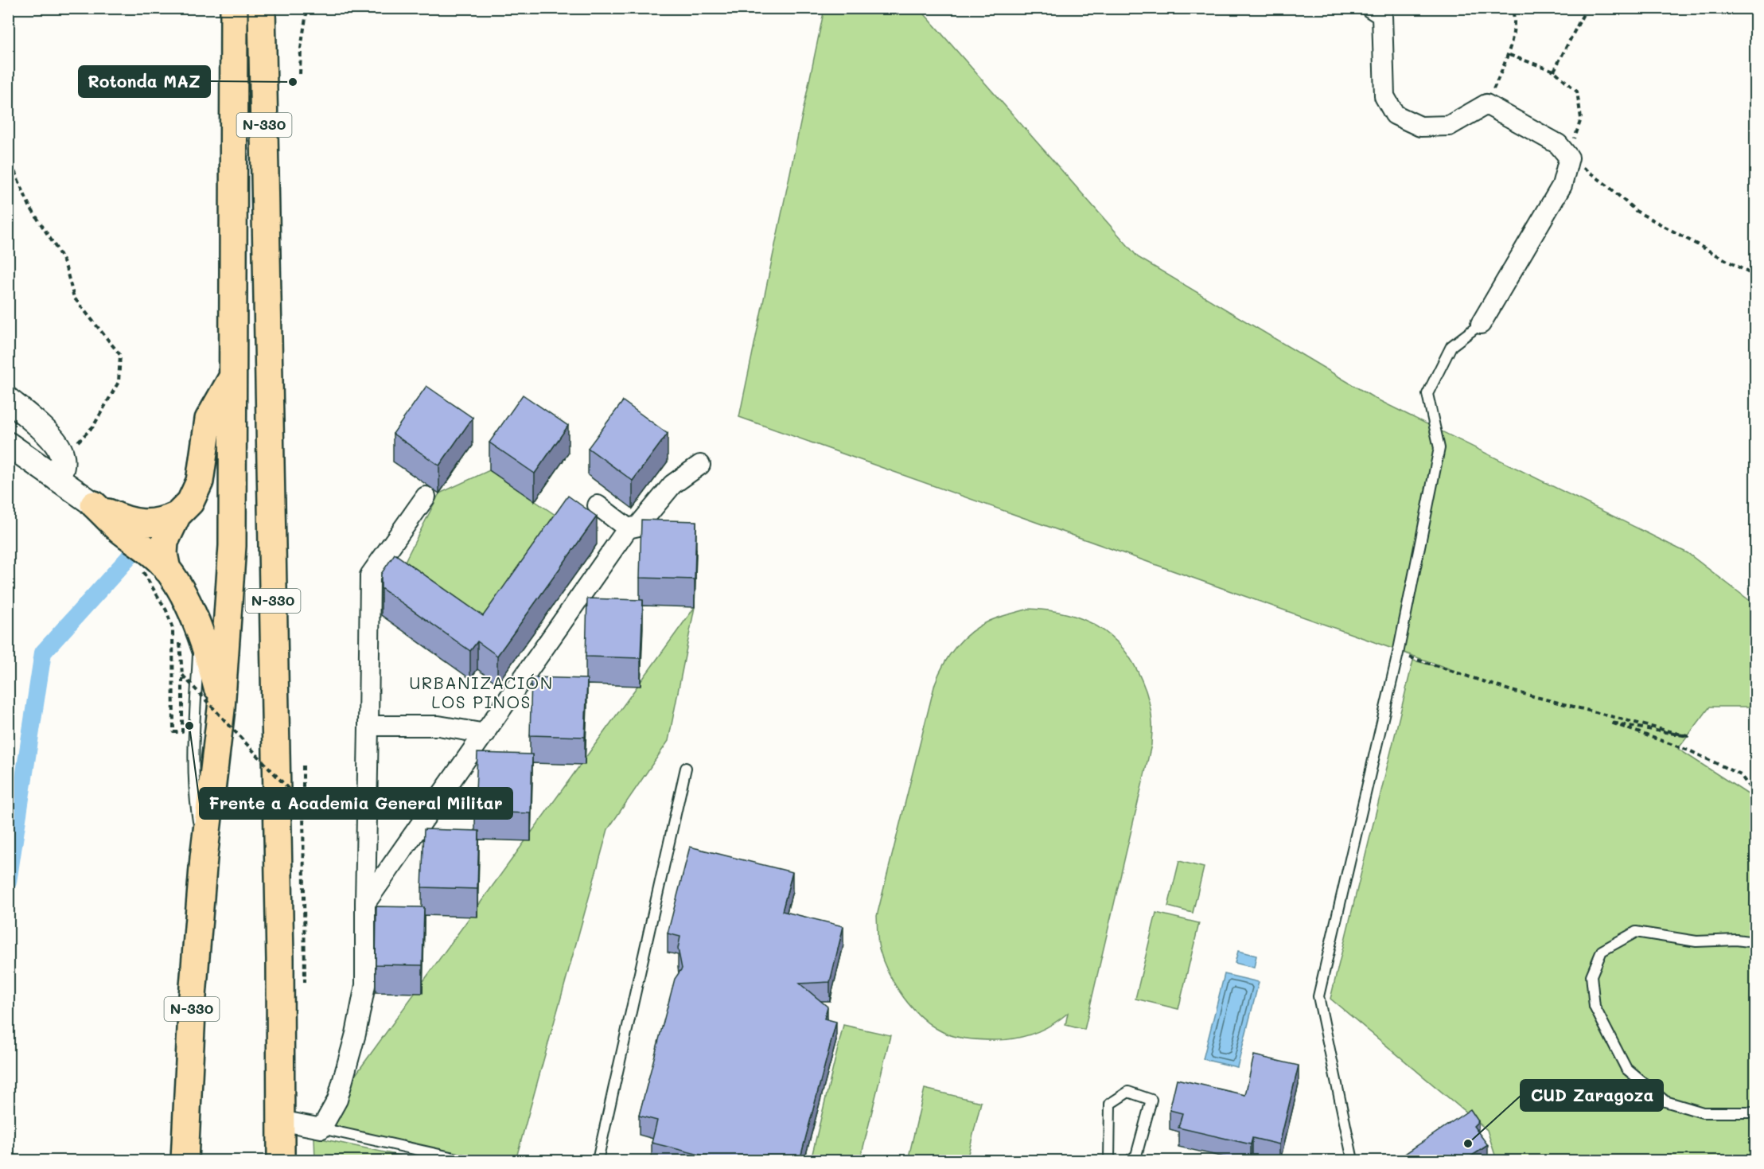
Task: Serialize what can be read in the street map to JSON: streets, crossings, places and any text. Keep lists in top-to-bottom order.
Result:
{
  "streets": {
    "highway": ["N-330"]
  },
  "districts": ["URBANIZACIÓN LOS PINOS"],
  "places": ["Rotonda MAZ", "Frente a Academia General Militar", "CUD Zaragoza"]
}
